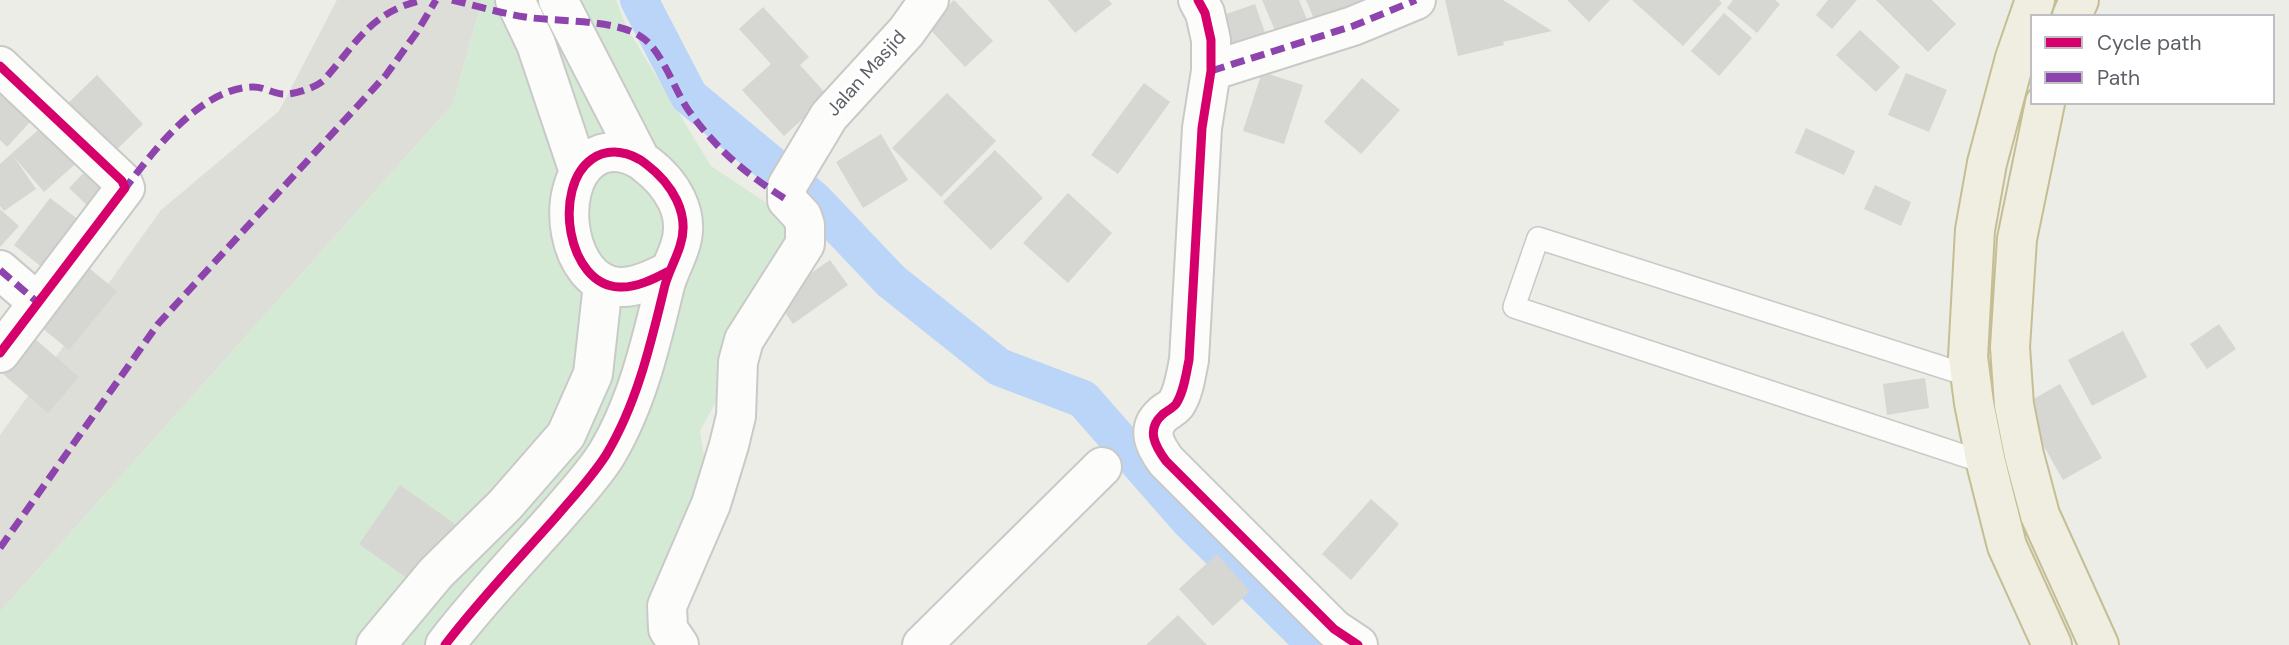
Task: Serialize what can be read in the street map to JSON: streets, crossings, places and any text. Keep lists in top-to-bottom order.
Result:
{
  "streets": {
    "street": ["Jalan Masjid"]
  },
  "legend": ["Cycle path", "Path"]
}
